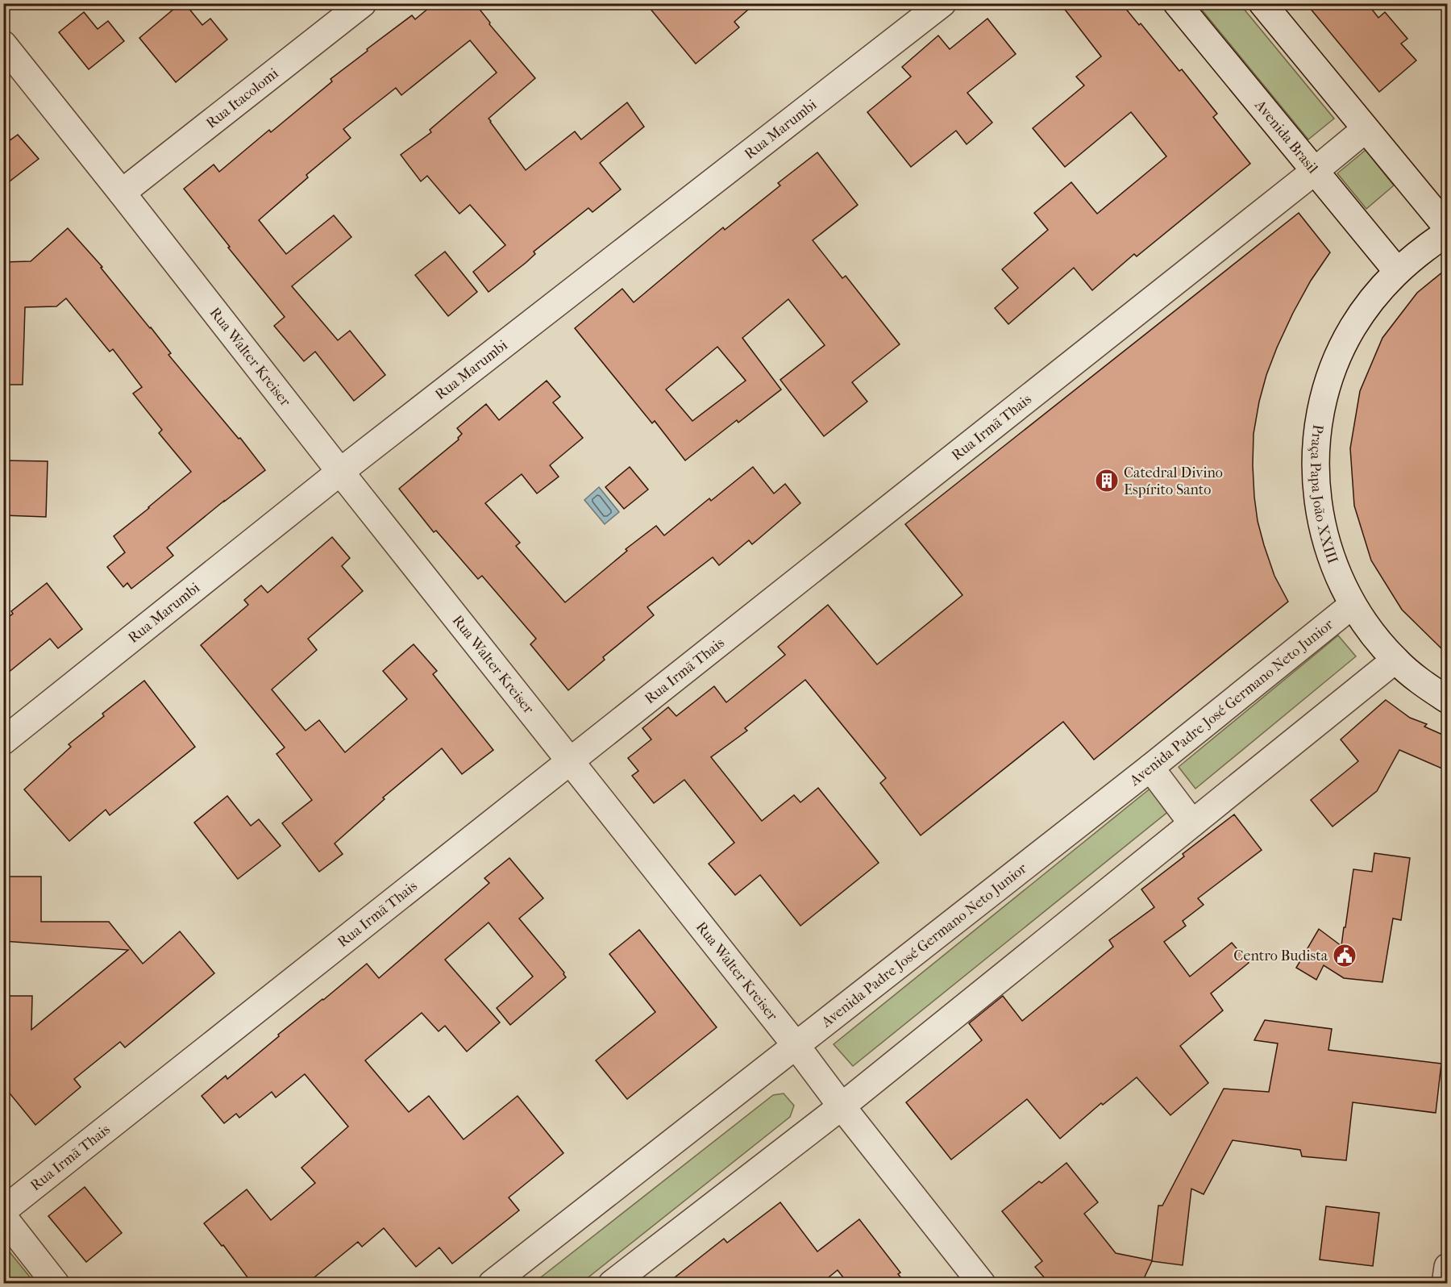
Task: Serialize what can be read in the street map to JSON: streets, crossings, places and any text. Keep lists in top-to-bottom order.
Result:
{
  "streets": {
    "street": [
      "Rua Itacolomi",
      "Rua Marumbi",
      "Avenida Brasil",
      "Rua Walter Kreiser",
      "Rua Irmã Thais",
      "Praça Papa João XXIII",
      "Avenida Padre José Germano Neto Junior"
    ]
  },
  "crossings": [
    ["Rua Itacolomi", "Rua Walter Kreiser"],
    ["Rua Marumbi", "Rua Walter Kreiser"],
    ["Avenida Brasil", "Rua Irmã Thais"],
    ["Avenida Brasil", "Praça Papa João XXIII"],
    ["Rua Walter Kreiser", "Rua Irmã Thais"],
    ["Rua Walter Kreiser", "Avenida Padre José Germano Neto Junior"],
    ["Praça Papa João XXIII", "Avenida Padre José Germano Neto Junior"]
  ],
  "places": {
    "building": ["Catedral Divino Espírito Santo"],
    "public building": ["Centro Budista"]
  }
}
